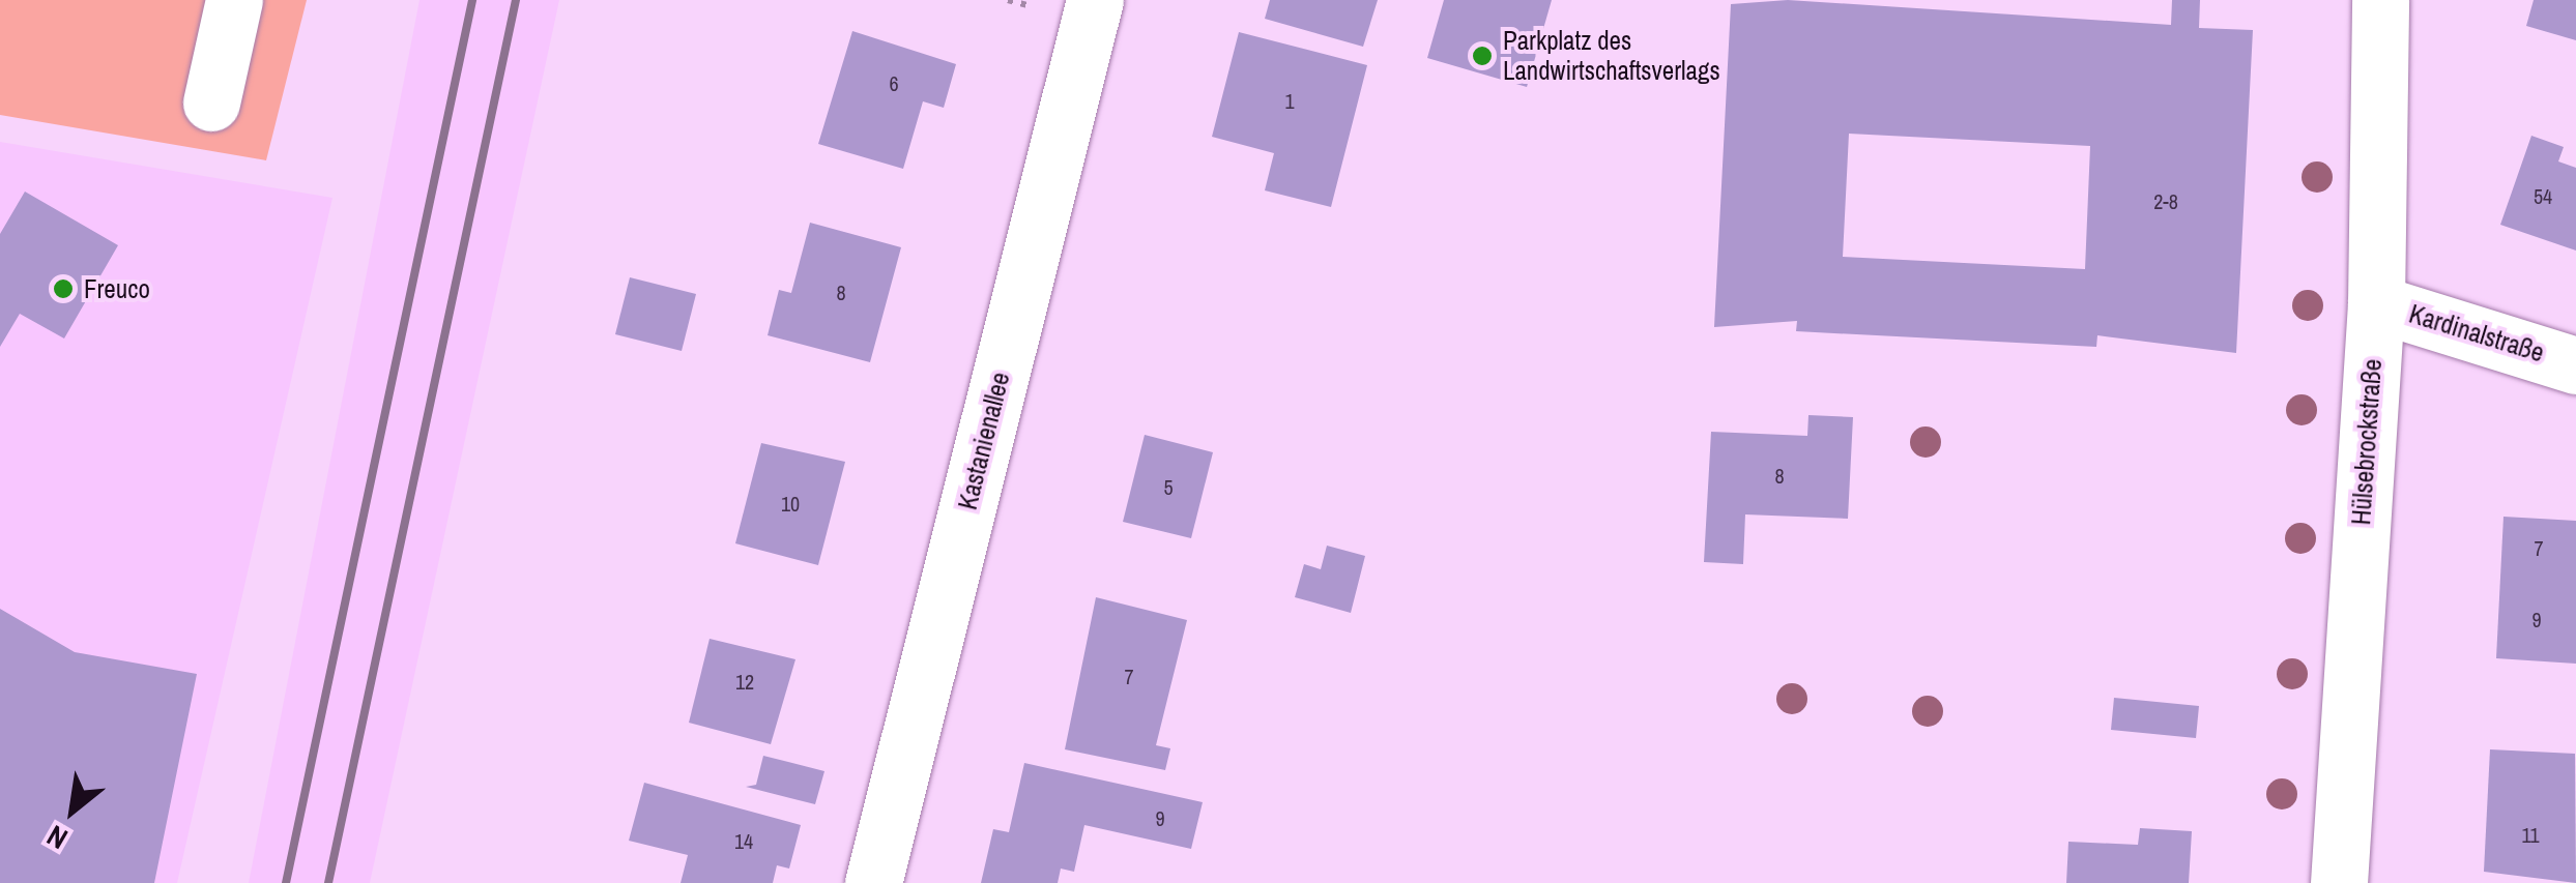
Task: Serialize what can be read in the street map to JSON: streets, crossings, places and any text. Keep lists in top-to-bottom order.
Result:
{
  "streets": {
    "street": ["Kardinalstraße", "Kastanienallee", "Hülsebrockstraße"]
  },
  "crossings": [
    ["Kardinalstraße", "Hülsebrockstraße"]
  ],
  "places": ["Parkplatz des Landwirtschaftsverlags", "Freuco"],
  "house_numbers": [
    "6",
    "1",
    "54",
    "2-8",
    "8",
    "8",
    "5",
    "10",
    "7",
    "9",
    "7",
    "12",
    "9",
    "11",
    "14"
  ],
  "north": "bottom left"
}
